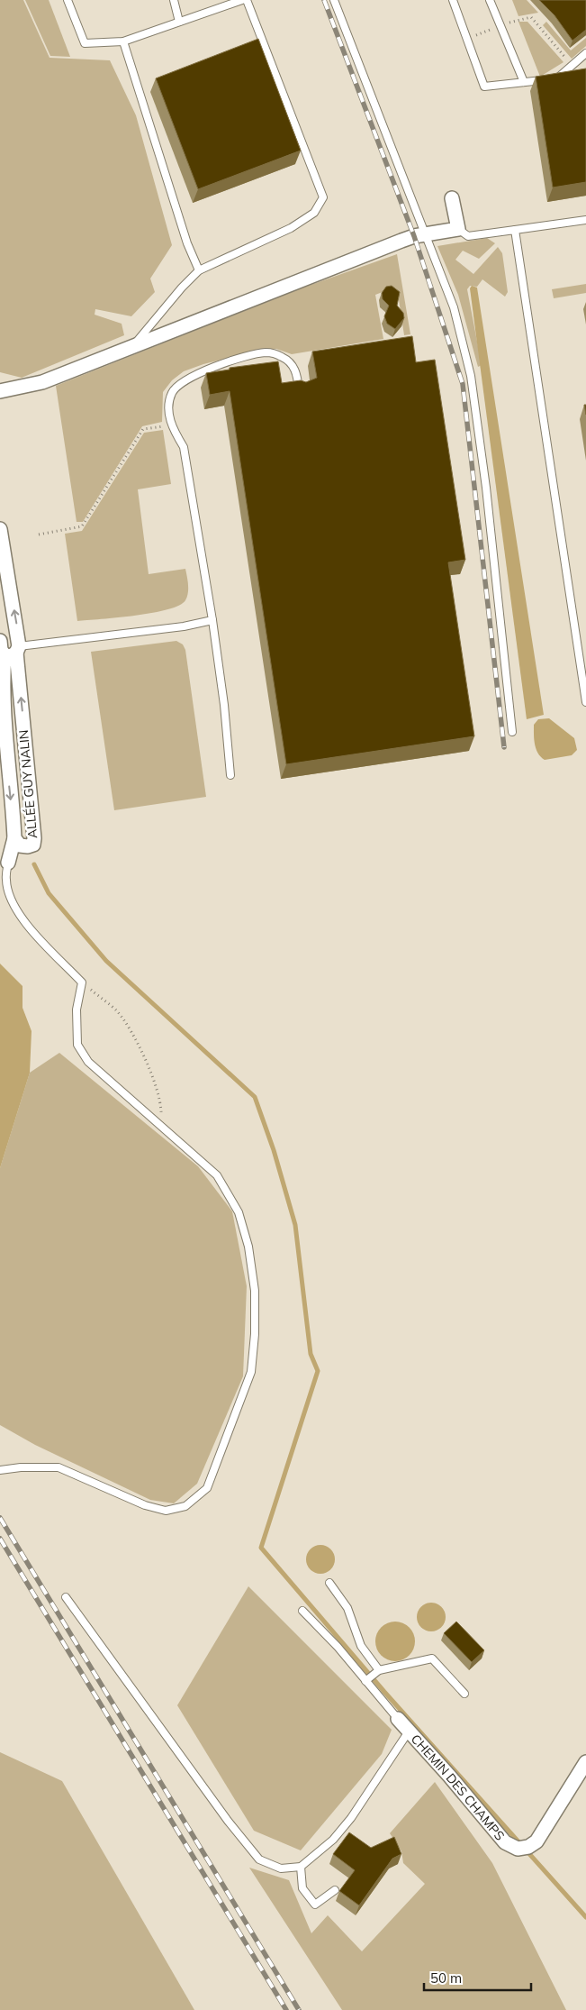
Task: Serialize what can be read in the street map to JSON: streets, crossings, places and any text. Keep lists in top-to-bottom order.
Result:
{
  "streets": {
    "street": ["ALLÉE GUY NALIN", "CHEMIN DES CHAMPS"]
  },
  "scale_bar": "50 m"
}
